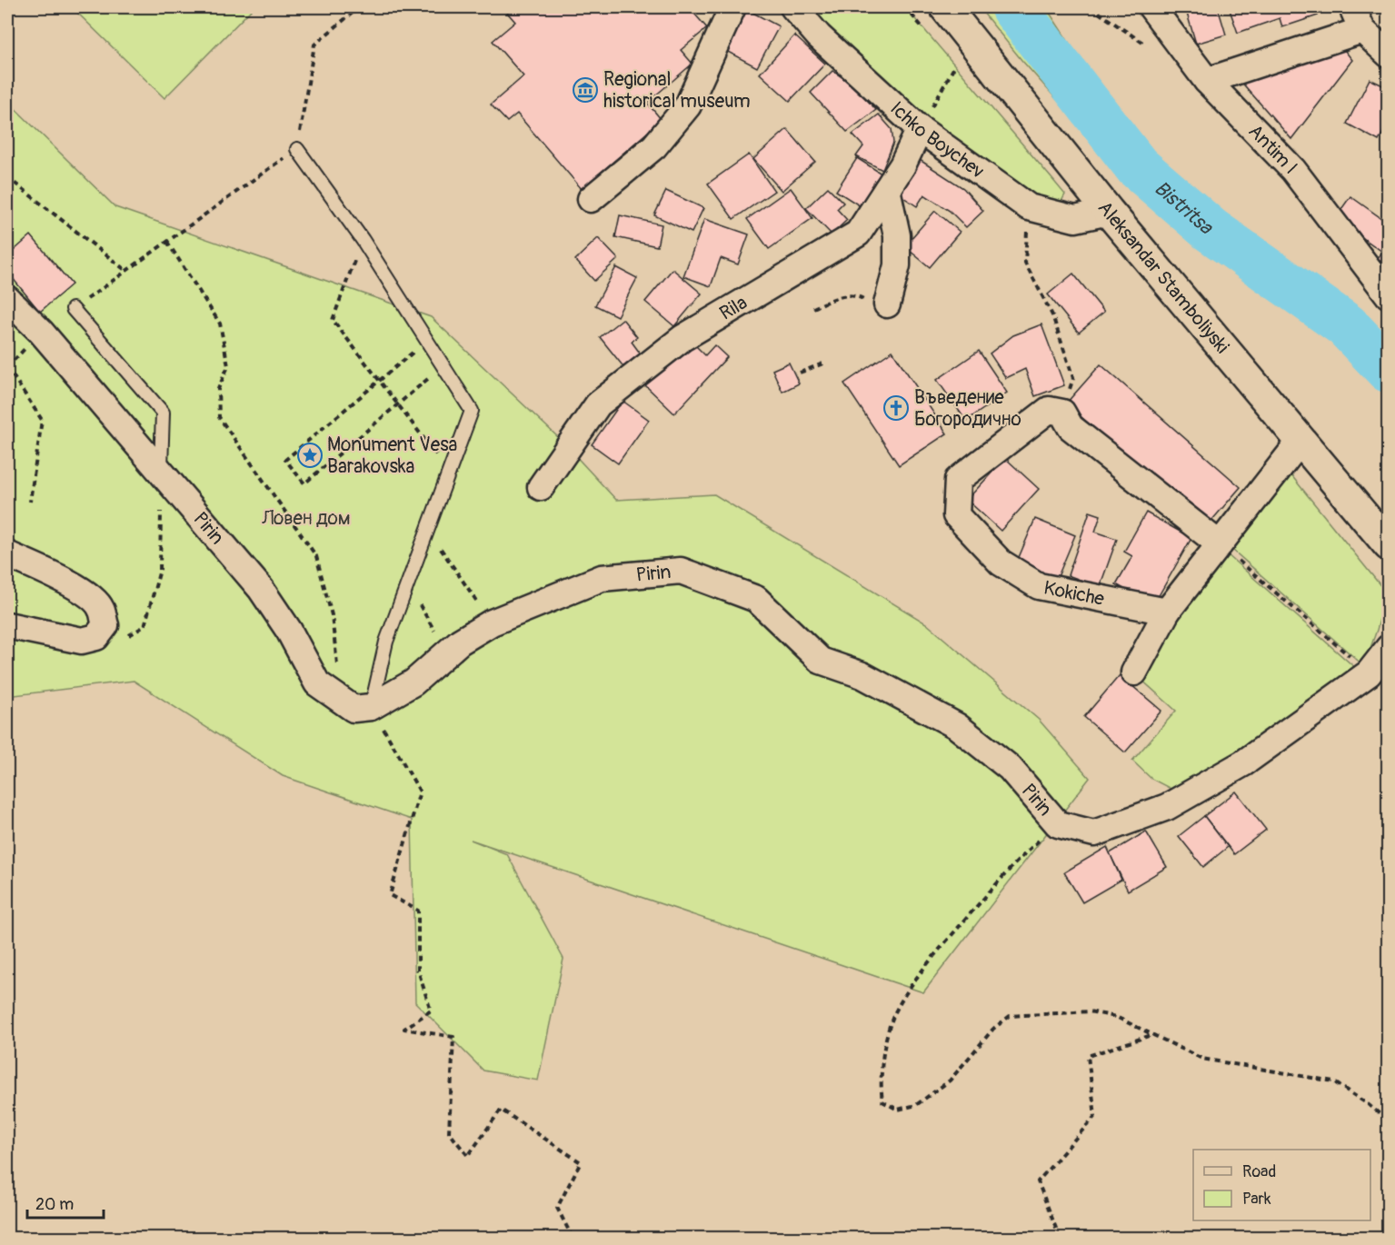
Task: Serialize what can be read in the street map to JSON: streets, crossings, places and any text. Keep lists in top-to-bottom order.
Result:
{
  "streets": {
    "street": [
      "Ichko Boychev",
      "Antim I",
      "Aleksandar Stamboliyski",
      "Rila",
      "Pirin",
      "Kokiche"
    ]
  },
  "crossings": [
    ["Ichko Boychev", "Aleksandar Stamboliyski"],
    ["Ichko Boychev", "Rila"]
  ],
  "water": ["Bistritsa"],
  "parks": ["Ловен дом"],
  "places": {
    "museum": ["Regional historical museum"],
    "church": ["Въведение Богородично"],
    "place": ["Monument Vesa Barakovska"]
  },
  "legend": ["Road", "Park"],
  "scale_bar": "20 m"
}
